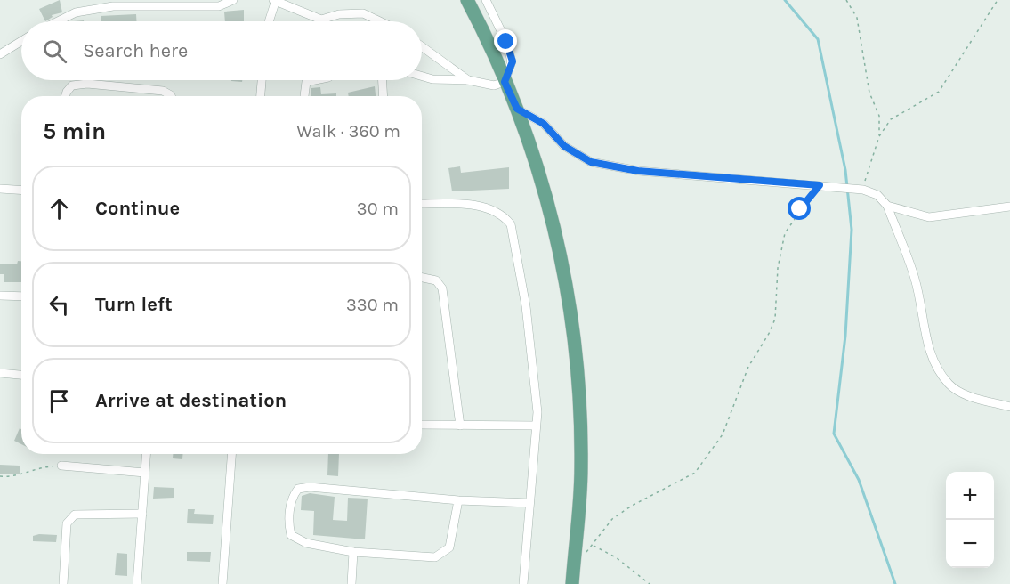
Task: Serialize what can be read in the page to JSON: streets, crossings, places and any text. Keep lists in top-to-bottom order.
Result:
{
  "page": {
    "search": "Search here",
    "heading": ["5 min", "Walk · 360 m"],
    "list": [
      ["Continue", "30 m"],
      ["Turn left", "330 m"],
      "Arrive at destination"
    ],
    "map_buttons": ["+", "−"]
  }
}
